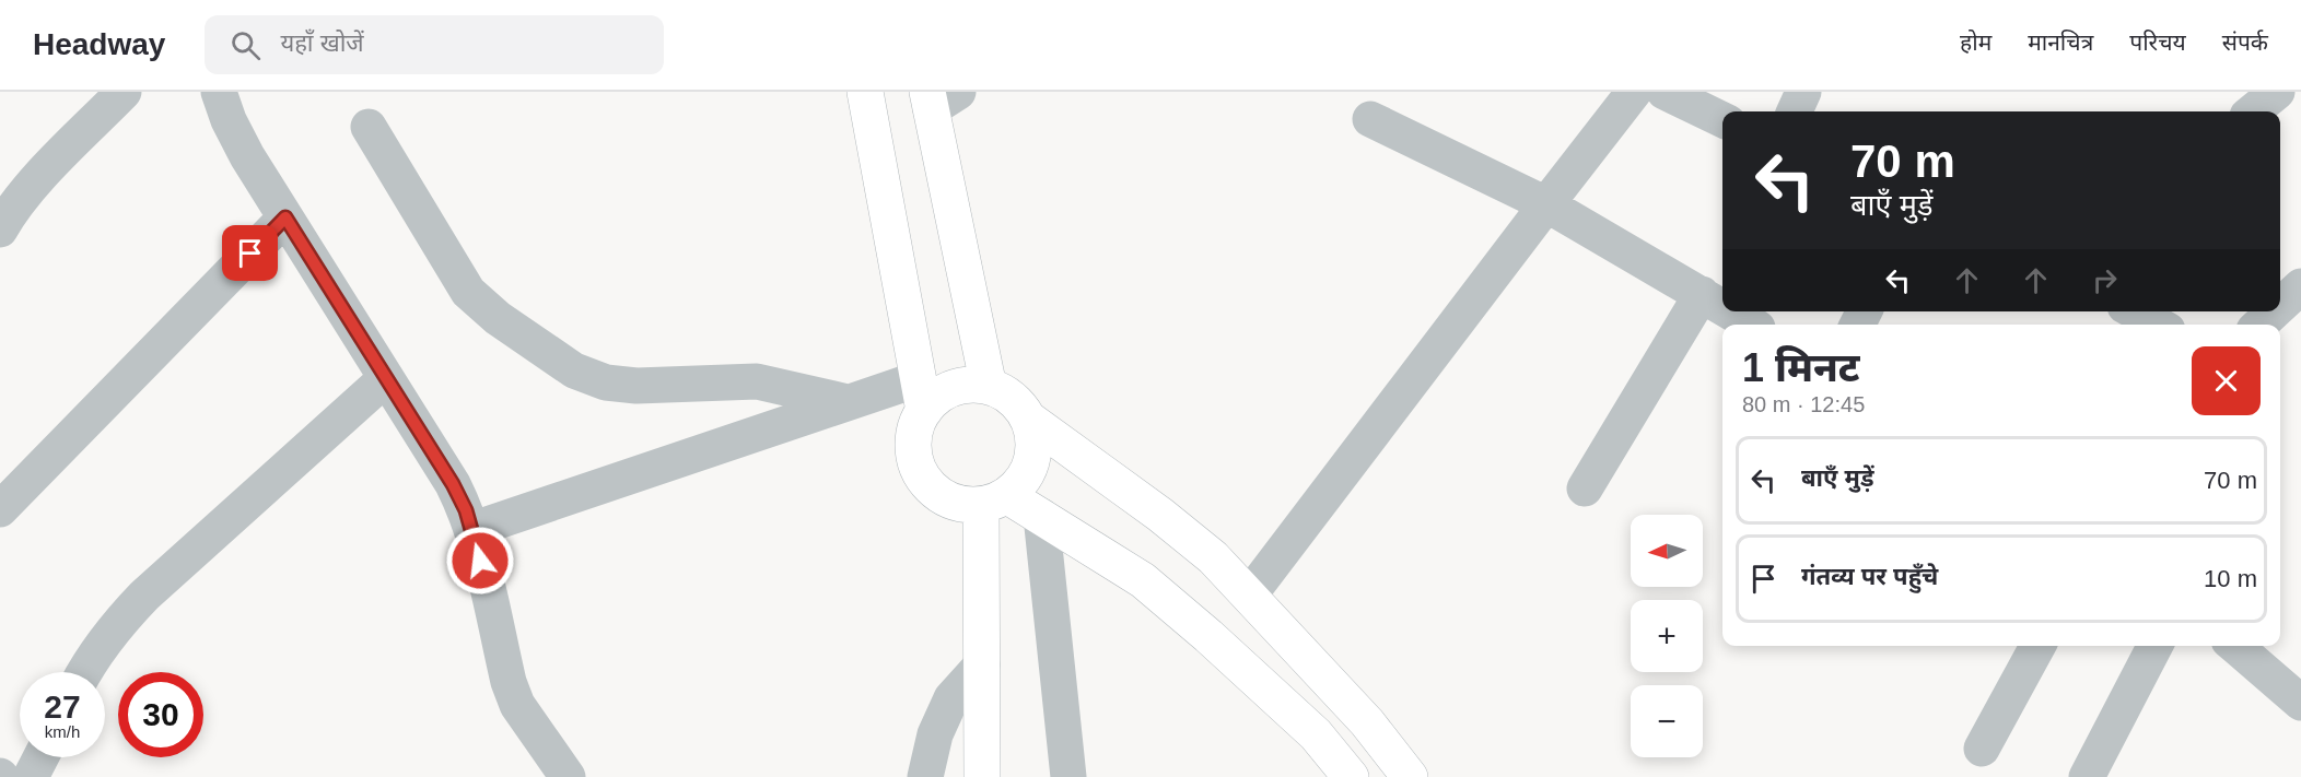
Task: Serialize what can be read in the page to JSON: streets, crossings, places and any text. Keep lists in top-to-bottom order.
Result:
{
  "north": "left",
  "page": {
    "header": "Headway",
    "search": "यहाँ खोजें",
    "nav": [
      "होम",
      "मानचित्र",
      "परिचय",
      "संपर्क"
    ],
    "turn": ["70 m", "बाएँ मुड़ें"],
    "heading": ["1 मिनट", "80 m · 12:45"],
    "list": [
      {
        "name": "बाएँ मुड़ें",
        "value": "70 m"
      },
      {
        "name": "गंतव्य पर पहुँचे",
        "value": "10 m"
      }
    ],
    "map_buttons": ["+", "−"],
    "speed": "27 km/h",
    "limit": "30"
  }
}
